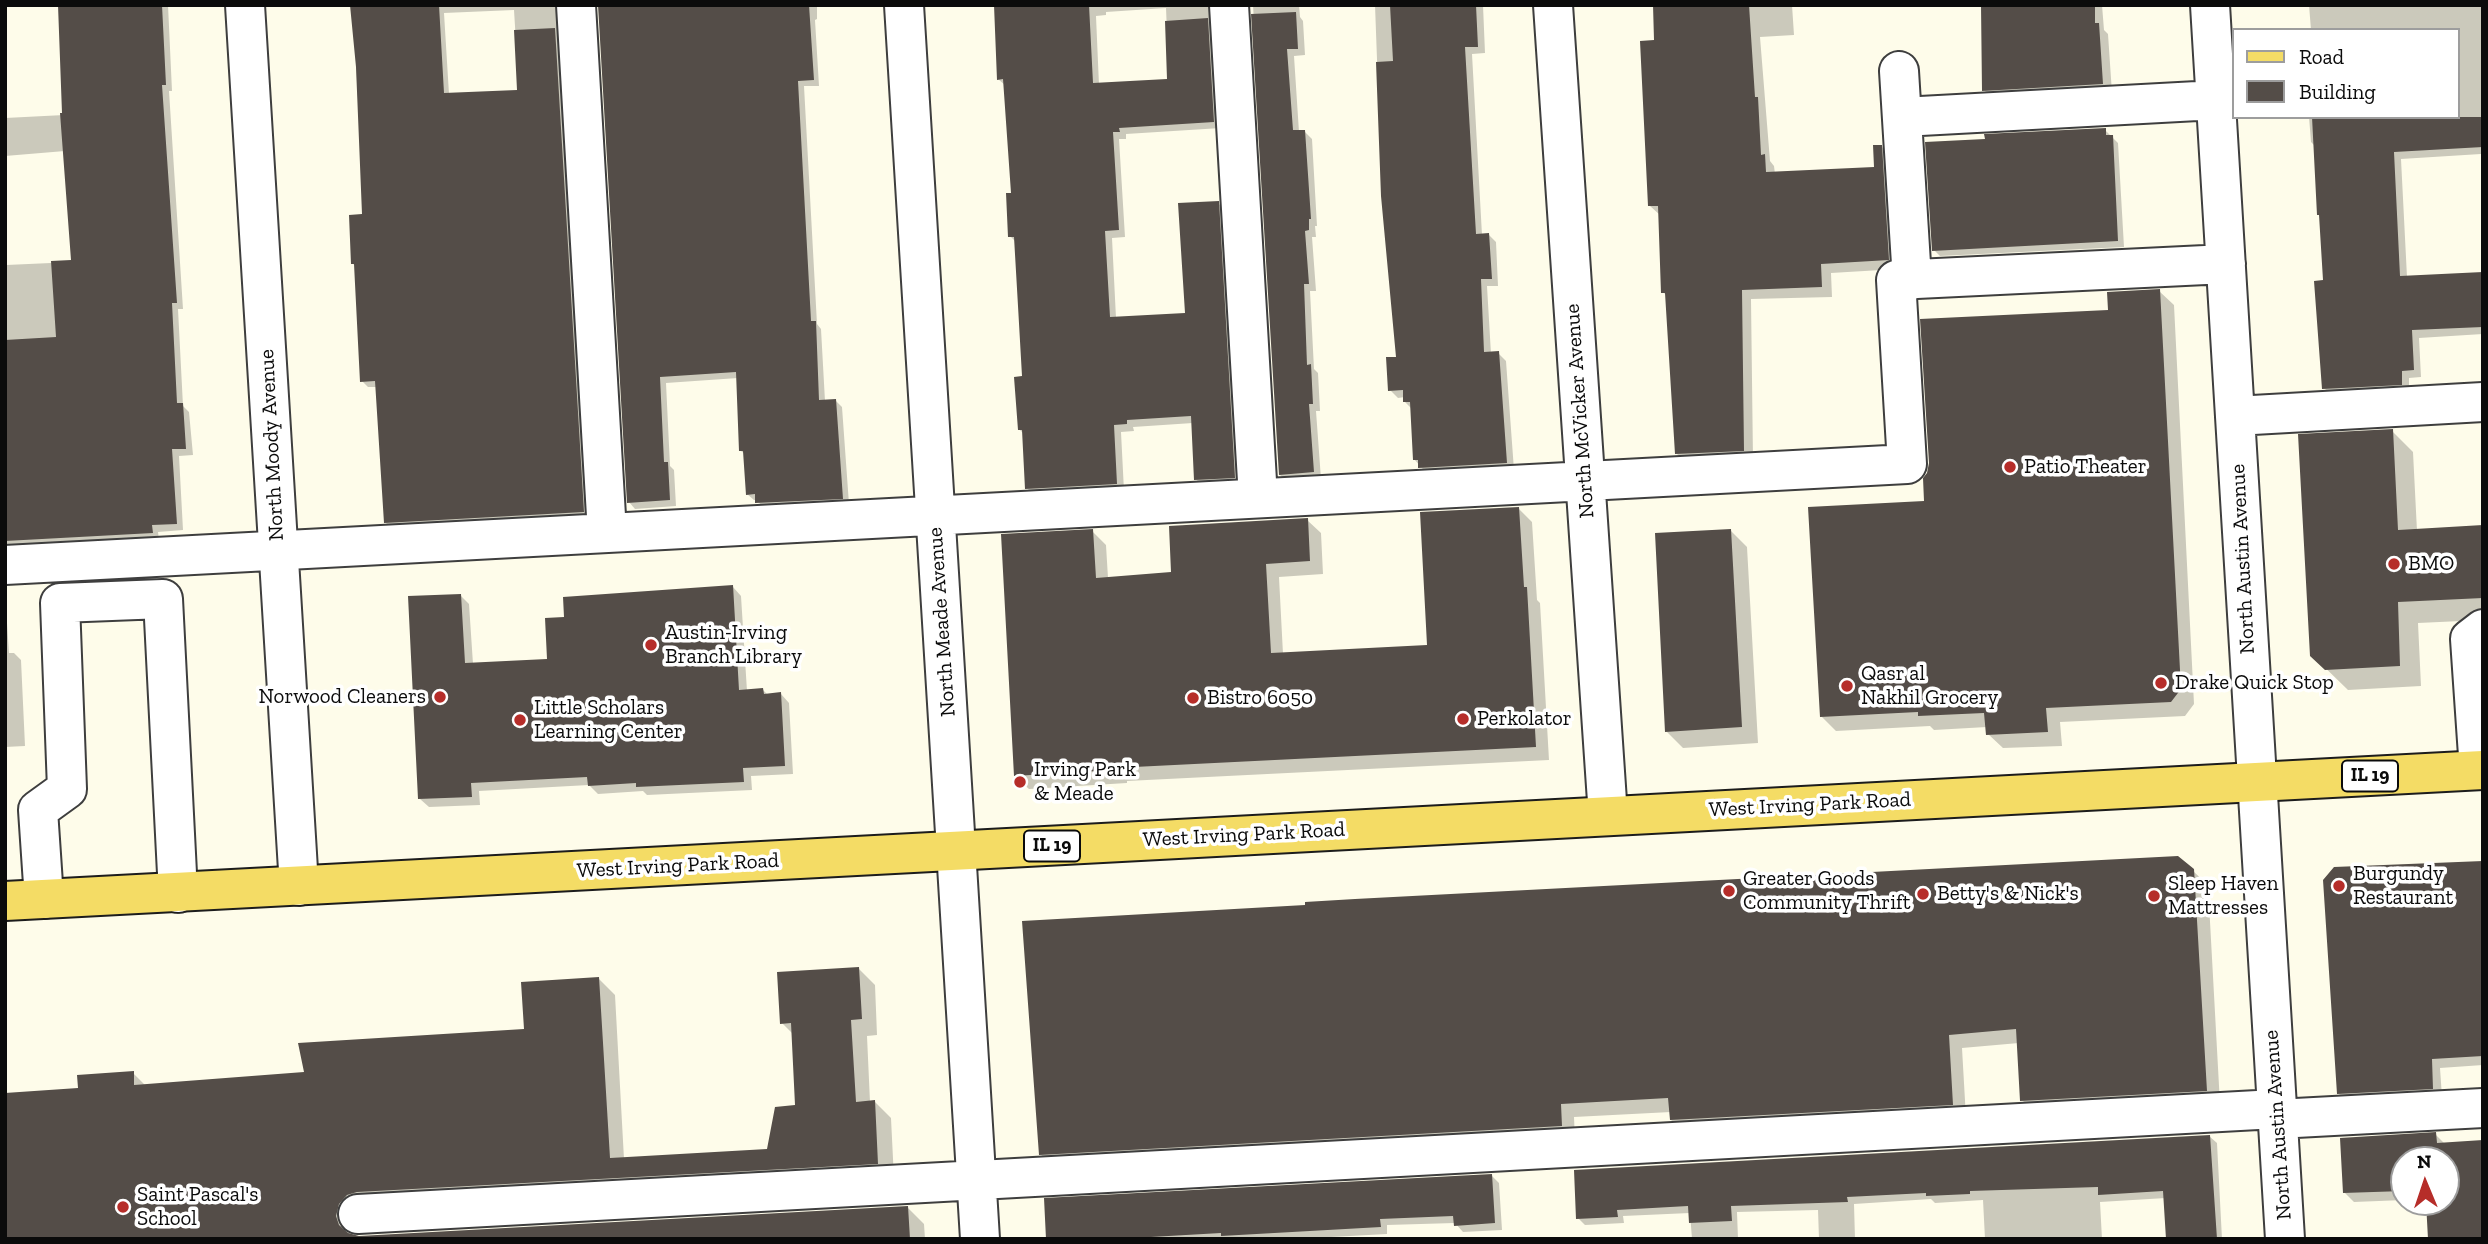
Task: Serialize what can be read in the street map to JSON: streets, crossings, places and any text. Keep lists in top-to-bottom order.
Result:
{
  "streets": {
    "main road": ["IL 19", "West Irving Park Road"],
    "street": [
      "North McVicker Avenue",
      "North Moody Avenue",
      "North Austin Avenue",
      "North Meade Avenue"
    ]
  },
  "crossings": [
    ["North McVicker Avenue", "West Irving Park Road"],
    ["North Moody Avenue", "West Irving Park Road"],
    ["North Austin Avenue", "West Irving Park Road"],
    ["North Meade Avenue", "West Irving Park Road"]
  ],
  "places": [
    "Patio Theater",
    "BMO",
    "Austin-Irving Branch Library",
    "Drake Quick Stop",
    "Qasr al Nakhil Grocery",
    "Norwood Cleaners",
    "Bistro 6050",
    "Perkolator",
    "Little Scholars Learning Center",
    "Irving Park & Meade",
    "Burgundy Restaurant",
    "Greater Goods Community Thrift",
    "Betty's & Nick's",
    "Sleep Haven Mattresses",
    "Saint Pascal's School"
  ],
  "legend": ["Road", "Building"],
  "north": "top"
}
